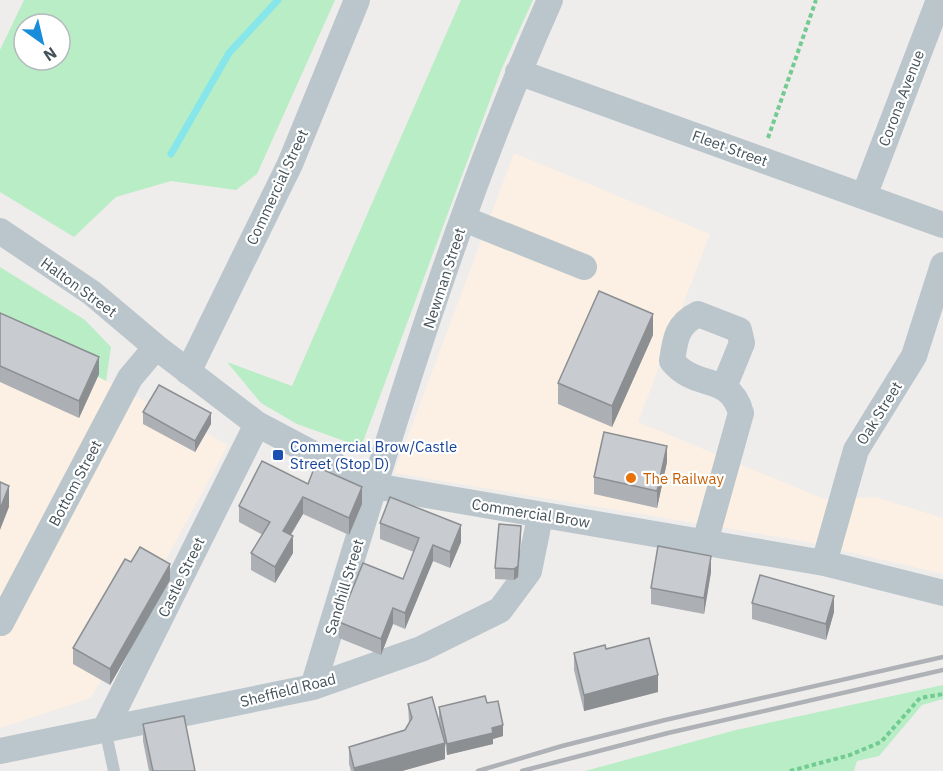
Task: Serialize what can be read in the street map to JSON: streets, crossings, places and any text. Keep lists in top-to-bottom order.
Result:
{
  "streets": {
    "street": [
      "Corona Avenue",
      "Fleet Street",
      "Commercial Street",
      "Newman Street",
      "Halton Street",
      "Oak Street",
      "Bottom Street",
      "Commercial Brow",
      "Castle Street",
      "Sandhill Street",
      "Sheffield Road"
    ]
  },
  "crossings": [
    ["Corona Avenue", "Fleet Street"],
    ["Fleet Street", "Newman Street"],
    ["Commercial Street", "Commercial Brow"],
    ["Newman Street", "Commercial Brow"],
    ["Newman Street", "Sandhill Street"],
    ["Halton Street", "Bottom Street"],
    ["Halton Street", "Commercial Brow"],
    ["Oak Street", "Commercial Brow"],
    ["Bottom Street", "Commercial Brow"],
    ["Commercial Brow", "Castle Street"],
    ["Commercial Brow", "Sandhill Street"],
    ["Commercial Brow", "Sheffield Road"],
    ["Castle Street", "Sheffield Road"],
    ["Sandhill Street", "Sheffield Road"]
  ],
  "places": {
    "transit": ["Commercial Brow/Castle Street (Stop D)"],
    "other": ["The Railway"]
  },
  "north": "bottom right"
}
